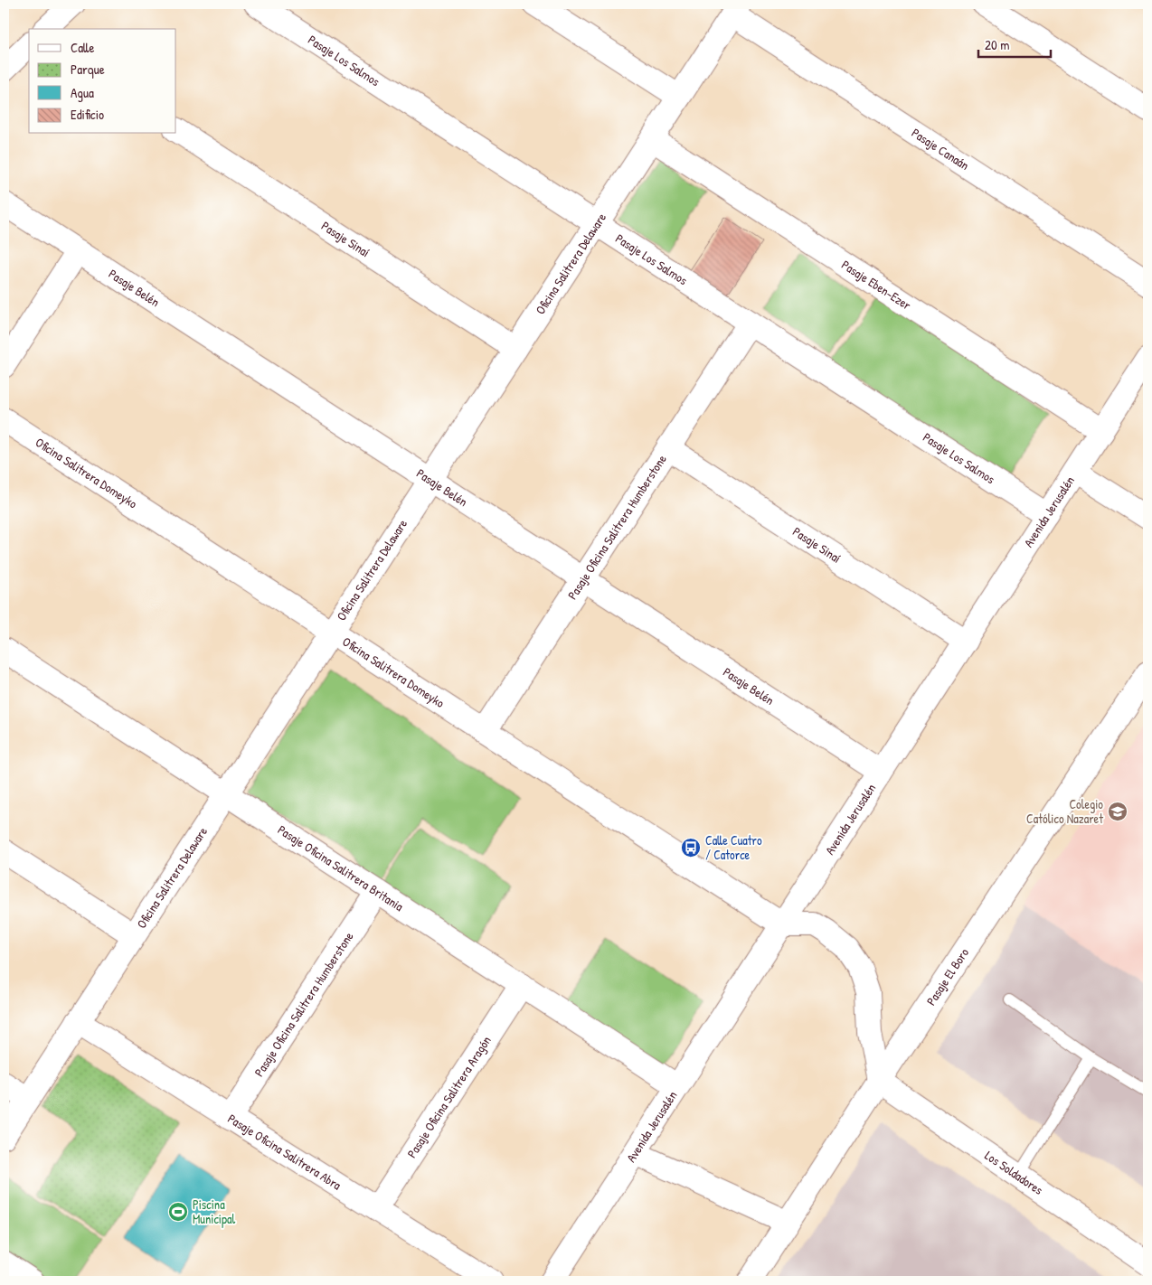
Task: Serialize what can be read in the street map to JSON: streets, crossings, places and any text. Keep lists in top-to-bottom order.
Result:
{
  "streets": {
    "street": [
      "Pasaje Los Salmos",
      "Pasaje Canaán",
      "Pasaje Sinaí",
      "Oficina Salitrera Delaware",
      "Pasaje Eben-Ezer",
      "Pasaje Belén",
      "Oficina Salitrera Domeyko",
      "Avenida Jerusalén",
      "Pasaje Oficina Salitrera Humberstone",
      "Pasaje Oficina Salitrera Britania",
      "Pasaje El Boro",
      "Pasaje Oficina Salitrera Aragón",
      "Pasaje Oficina Salitrera Abra",
      "Los Soldadores"
    ]
  },
  "crossings": [
    ["Pasaje Los Salmos", "Oficina Salitrera Delaware"],
    ["Pasaje Los Salmos", "Avenida Jerusalén"],
    ["Pasaje Los Salmos", "Pasaje Oficina Salitrera Humberstone"],
    ["Pasaje Canaán", "Oficina Salitrera Delaware"],
    ["Pasaje Sinaí", "Oficina Salitrera Delaware"],
    ["Pasaje Sinaí", "Avenida Jerusalén"],
    ["Pasaje Sinaí", "Pasaje Oficina Salitrera Humberstone"],
    ["Oficina Salitrera Delaware", "Pasaje Eben-Ezer"],
    ["Oficina Salitrera Delaware", "Pasaje Belén"],
    ["Oficina Salitrera Delaware", "Oficina Salitrera Domeyko"],
    ["Oficina Salitrera Delaware", "Pasaje Oficina Salitrera Britania"],
    ["Oficina Salitrera Delaware", "Pasaje Oficina Salitrera Abra"],
    ["Pasaje Eben-Ezer", "Avenida Jerusalén"],
    ["Pasaje Belén", "Avenida Jerusalén"],
    ["Pasaje Belén", "Pasaje Oficina Salitrera Humberstone"],
    ["Oficina Salitrera Domeyko", "Avenida Jerusalén"],
    ["Oficina Salitrera Domeyko", "Pasaje Oficina Salitrera Humberstone"],
    ["Avenida Jerusalén", "Pasaje Oficina Salitrera Britania"],
    ["Pasaje Oficina Salitrera Humberstone", "Pasaje Oficina Salitrera Britania"],
    ["Pasaje Oficina Salitrera Humberstone", "Pasaje Oficina Salitrera Abra"],
    ["Pasaje Oficina Salitrera Britania", "Pasaje Oficina Salitrera Aragón"],
    ["Pasaje El Boro", "Los Soldadores"],
    ["Pasaje Oficina Salitrera Aragón", "Pasaje Oficina Salitrera Abra"]
  ],
  "places": {
    "school or university": ["Colegio Católico Nazaret"],
    "bus stop": ["Calle Cuatro / Catorce"],
    "sports": ["Piscina Municipal"]
  },
  "legend": [
    "Calle",
    "Parque",
    "Agua",
    "Edificio"
  ],
  "scale_bar": "20 m"
}
